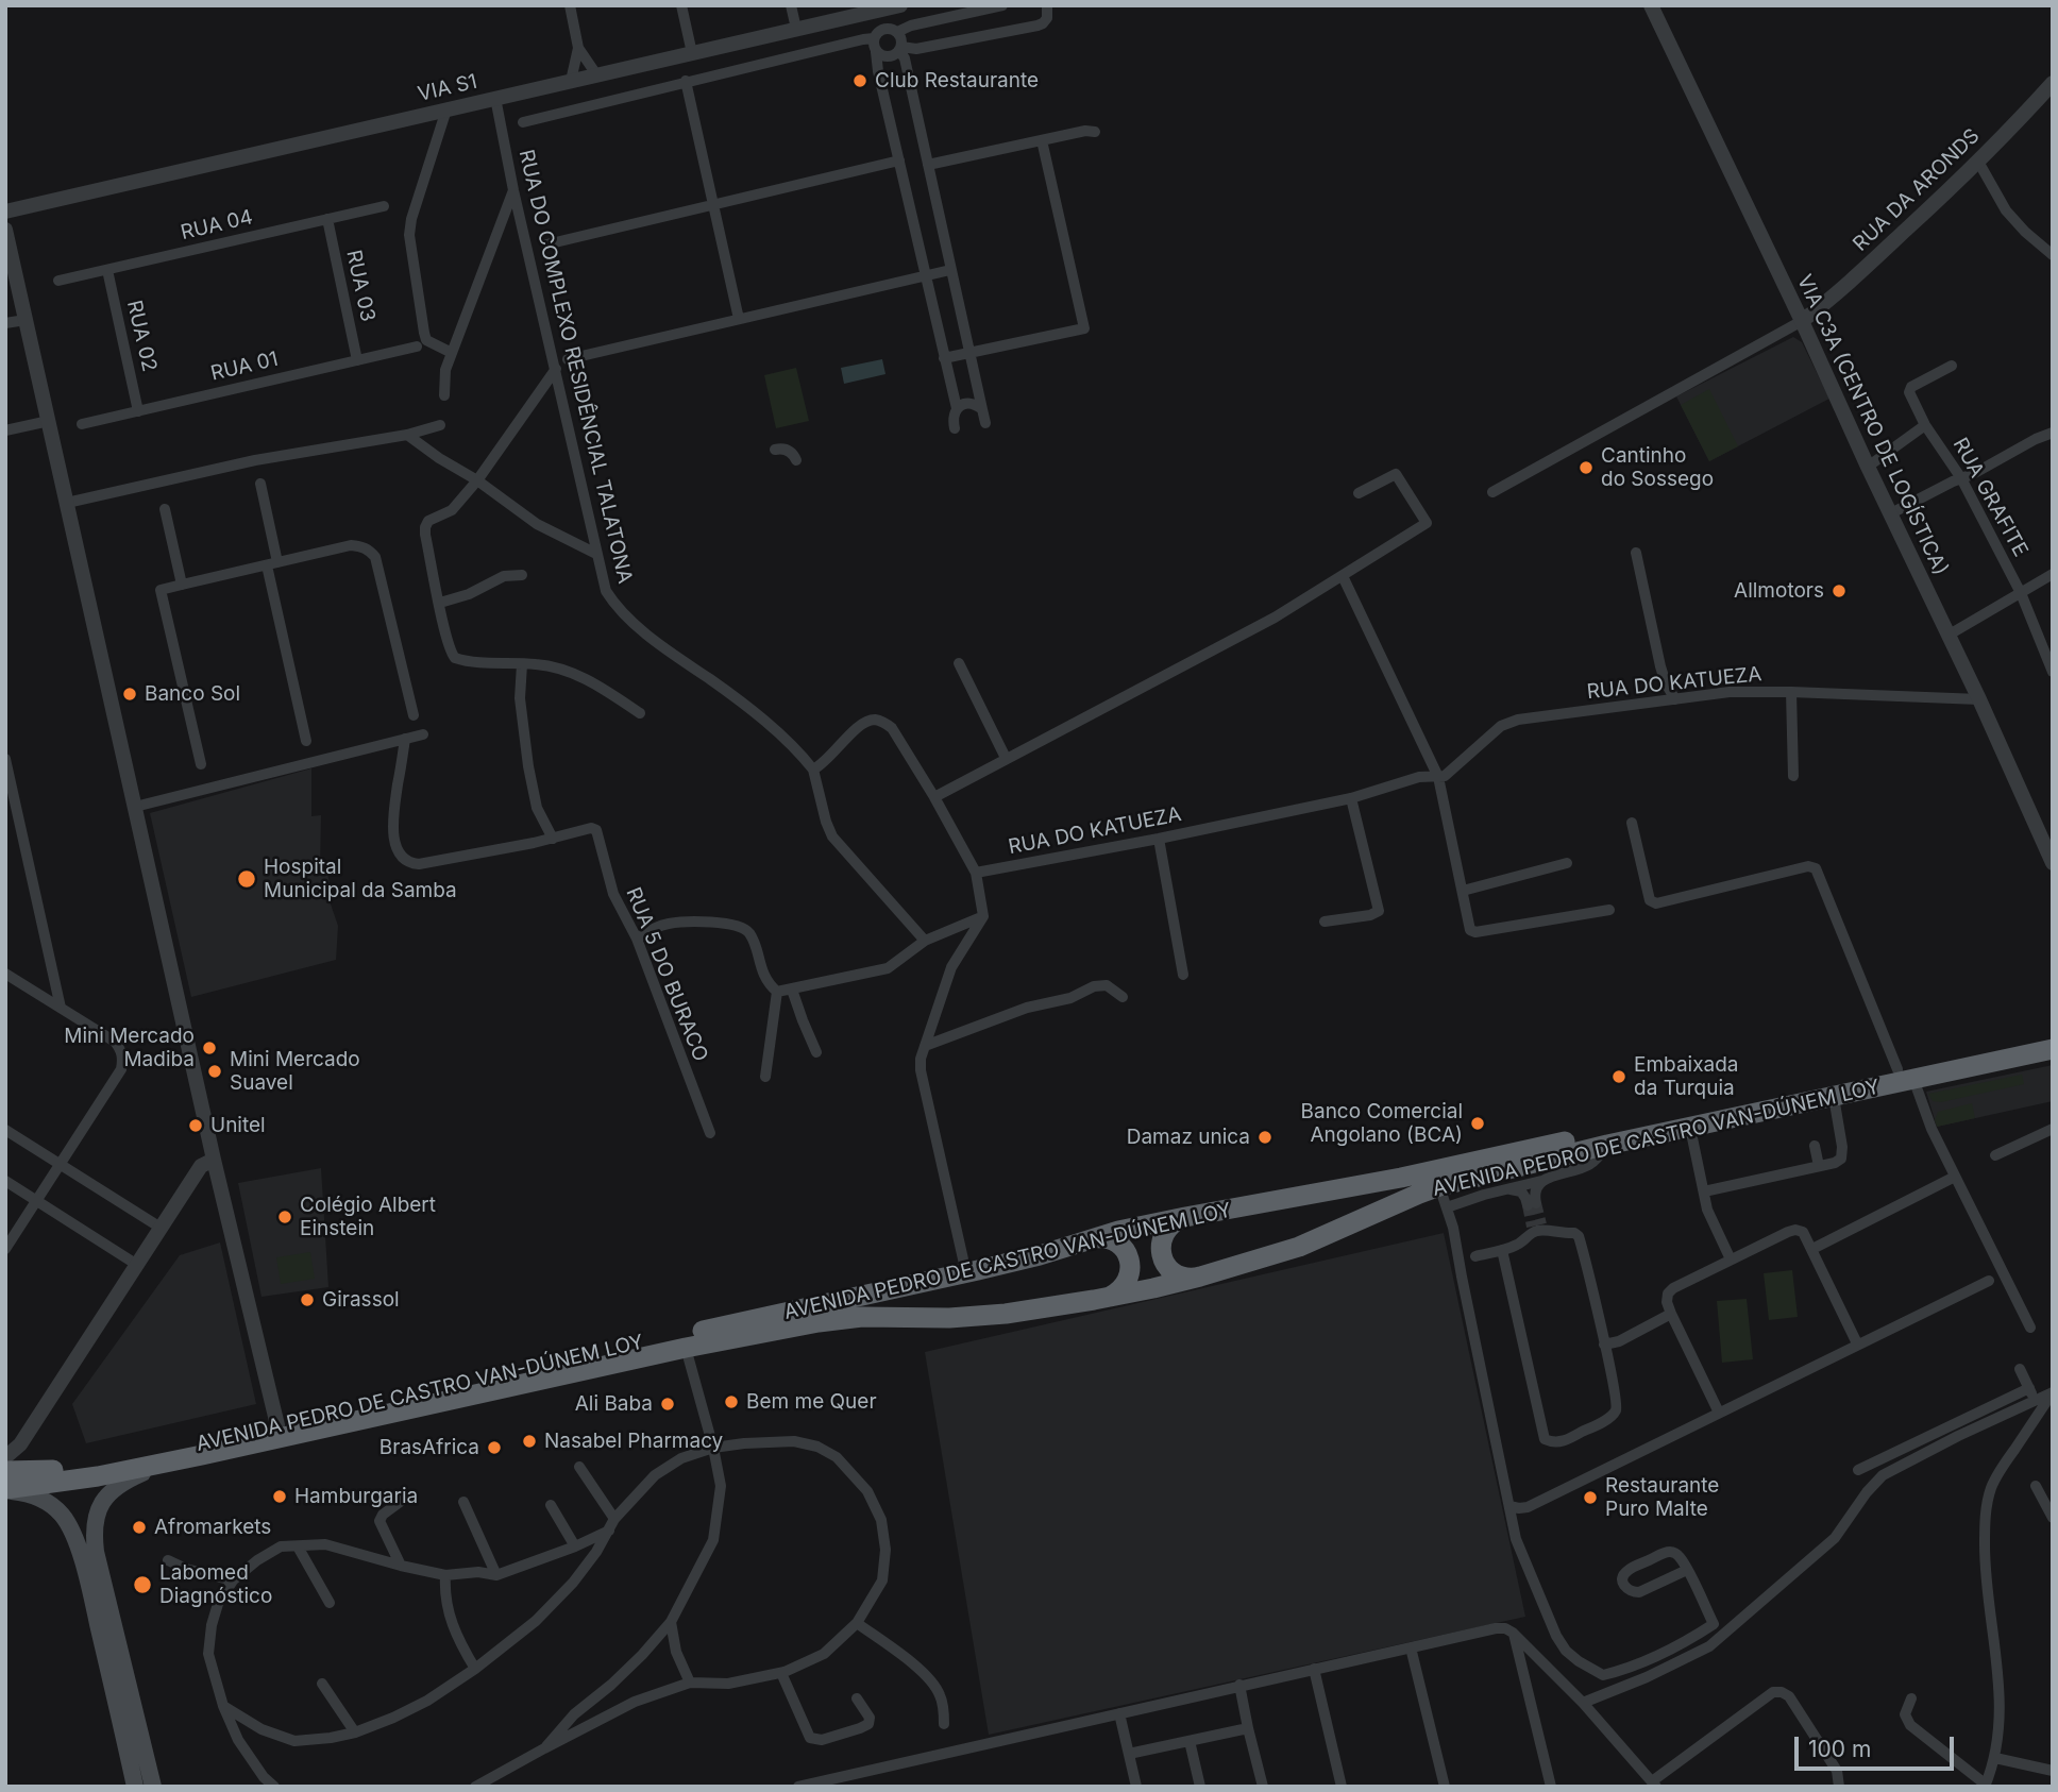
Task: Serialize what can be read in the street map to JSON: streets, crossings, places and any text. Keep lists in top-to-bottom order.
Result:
{
  "streets": {
    "highway": ["AVENIDA PEDRO DE CASTRO VAN-DÚNEM LOY"],
    "street": [
      "VIA S1",
      "RUA DA ARONDS",
      "RUA 04",
      "RUA 03",
      "RUA 02",
      "RUA 01",
      "RUA DO COMPLEXO RESIDÊNCIAL TALATONA",
      "VIA C3A (CENTRO DE LOGÍSTICA)",
      "RUA GRAFITE",
      "RUA DO KATUEZA",
      "RUA 5 DO BURACO"
    ]
  },
  "crossings": [
    ["VIA S1", "RUA DO COMPLEXO RESIDÊNCIAL TALATONA"],
    ["RUA DA ARONDS", "VIA C3A (CENTRO DE LOGÍSTICA)"],
    ["RUA 04", "RUA 03"],
    ["RUA 04", "RUA 02"],
    ["RUA 03", "RUA 01"],
    ["RUA 02", "RUA 01"],
    ["VIA C3A (CENTRO DE LOGÍSTICA)", "RUA DO KATUEZA"]
  ],
  "places": [
    "Club Restaurante",
    "Cantinho do Sossego",
    "Allmotors",
    "Banco Sol",
    "Hospital Municipal da Samba",
    "Mini Mercado Madiba",
    "Mini Mercado Suavel",
    "Embaixada da Turquia",
    "Banco Comercial Angolano (BCA)",
    "Unitel",
    "Damaz unica",
    "Colégio Albert Einstein",
    "Girassol",
    "Bem me Quer",
    "Ali Baba",
    "Nasabel Pharmacy",
    "BrasAfrica",
    "Hamburgaria",
    "Restaurante Puro Malte",
    "Afromarkets",
    "Labomed Diagnóstico"
  ],
  "scale_bar": "100 m"
}
